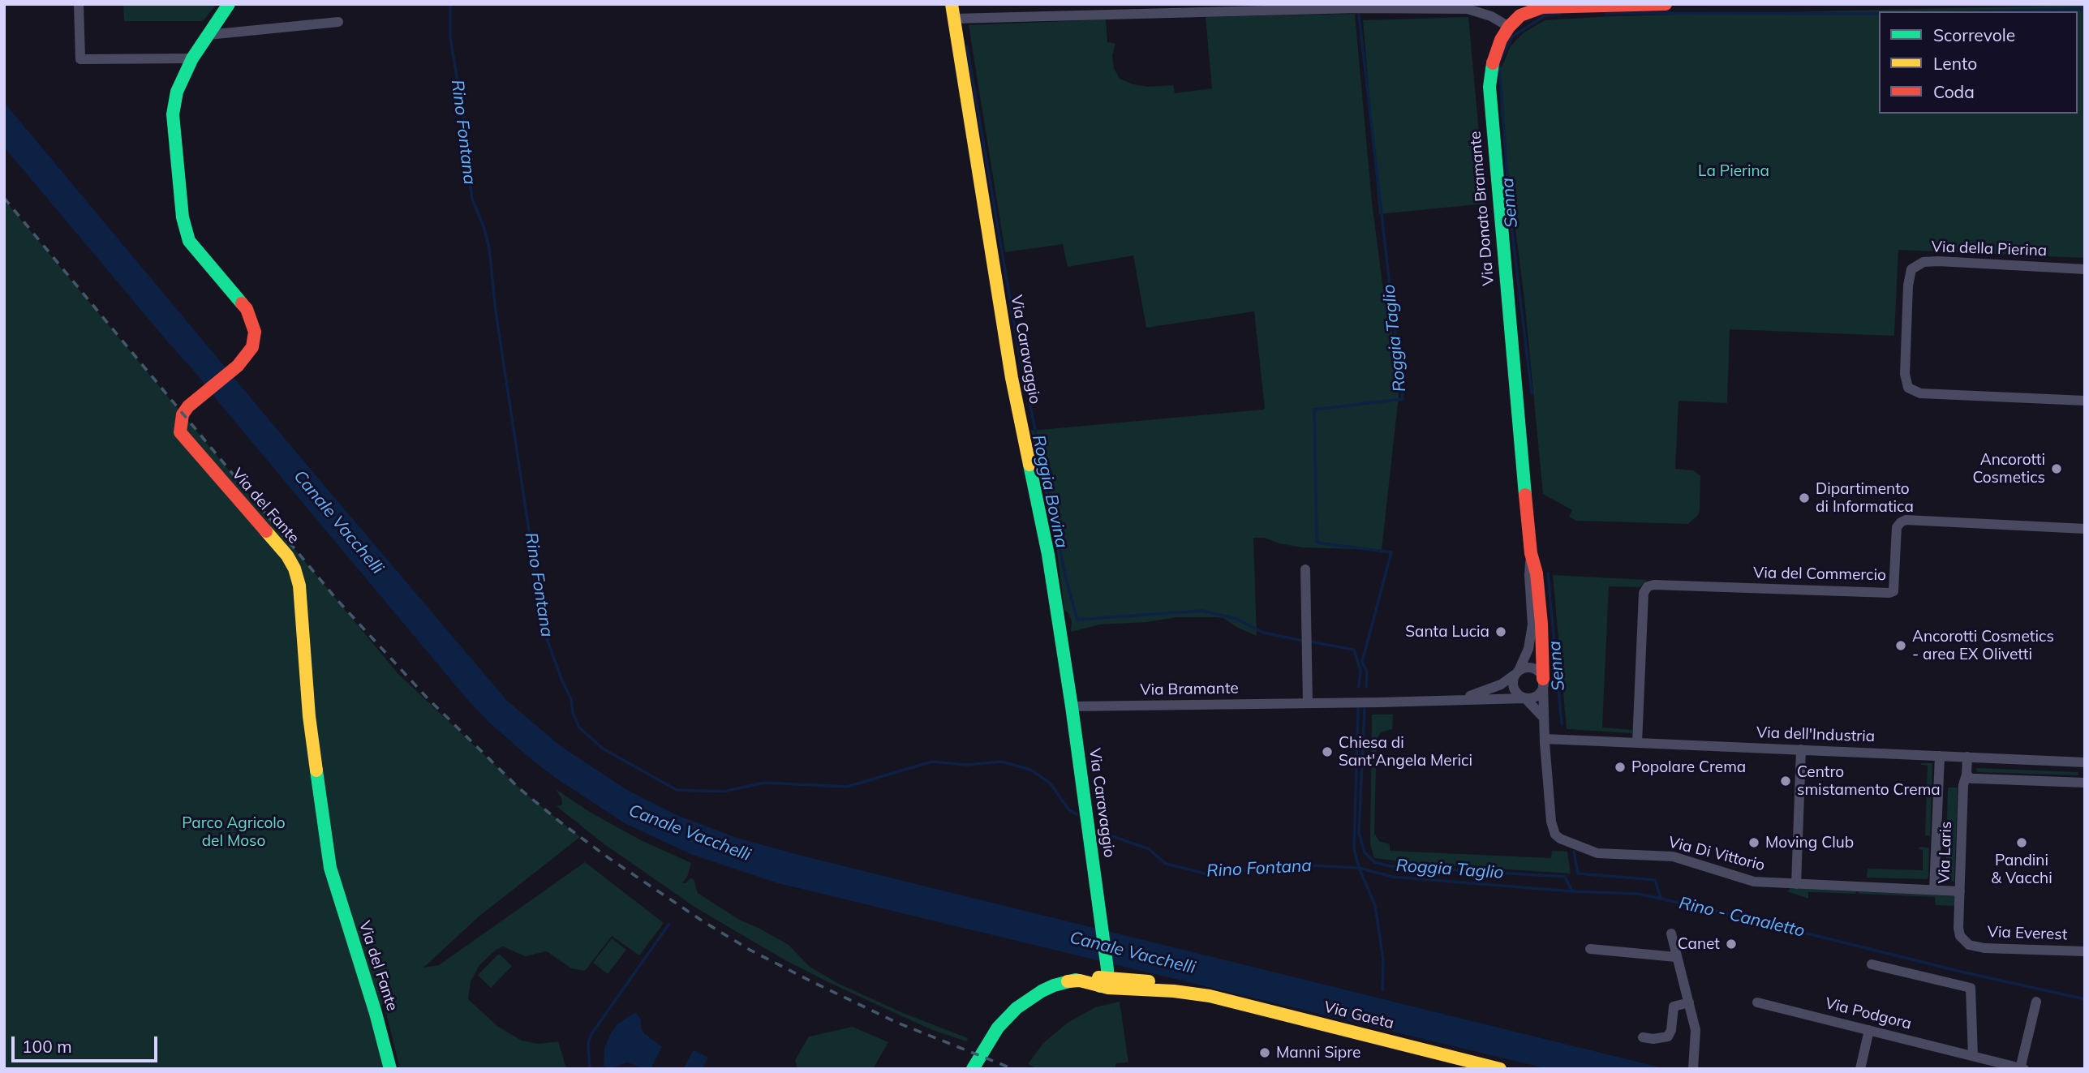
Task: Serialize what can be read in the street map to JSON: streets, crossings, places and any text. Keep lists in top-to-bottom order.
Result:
{
  "streets": {
    "street": [
      "Via Donato Bramante",
      "Via della Pierina",
      "Via Caravaggio",
      "Via del Fante",
      "Via del Commercio",
      "Via Bramante",
      "Via dell'Industria",
      "Via Laris",
      "Via Di Vittorio",
      "Via Everest",
      "Via Podgora",
      "Via Gaeta"
    ]
  },
  "crossings": [
    ["Via Donato Bramante", "Via Bramante"],
    ["Via Donato Bramante", "Via Di Vittorio"],
    ["Via Caravaggio", "Via Bramante"],
    ["Via Caravaggio", "Via Gaeta"],
    ["Via del Commercio", "Via dell'Industria"],
    ["Via Bramante", "Via Di Vittorio"],
    ["Via dell'Industria", "Via Laris"],
    ["Via dell'Industria", "Via Di Vittorio"],
    ["Via Laris", "Via Di Vittorio"],
    ["Via Laris", "Via Everest"]
  ],
  "water": [
    "Rino Fontana",
    "Senna",
    "Roggia Taglio",
    "Roggia Bovina",
    "Canale Vacchelli",
    "Rino - Canaletto"
  ],
  "parks": ["La Pierina", "Parco Agricolo del Moso"],
  "places": [
    "Ancorotti Cosmetics",
    "Dipartimento di Informatica",
    "Santa Lucia",
    "Ancorotti Cosmetics - area EX Olivetti",
    "Chiesa di Sant'Angela Merici",
    "Popolare Crema",
    "Centro smistamento Crema",
    "Moving Club",
    "Pandini & Vacchi",
    "Canet",
    "Manni Sipre"
  ],
  "legend": ["Scorrevole", "Lento", "Coda"],
  "scale_bar": "100 m"
}
